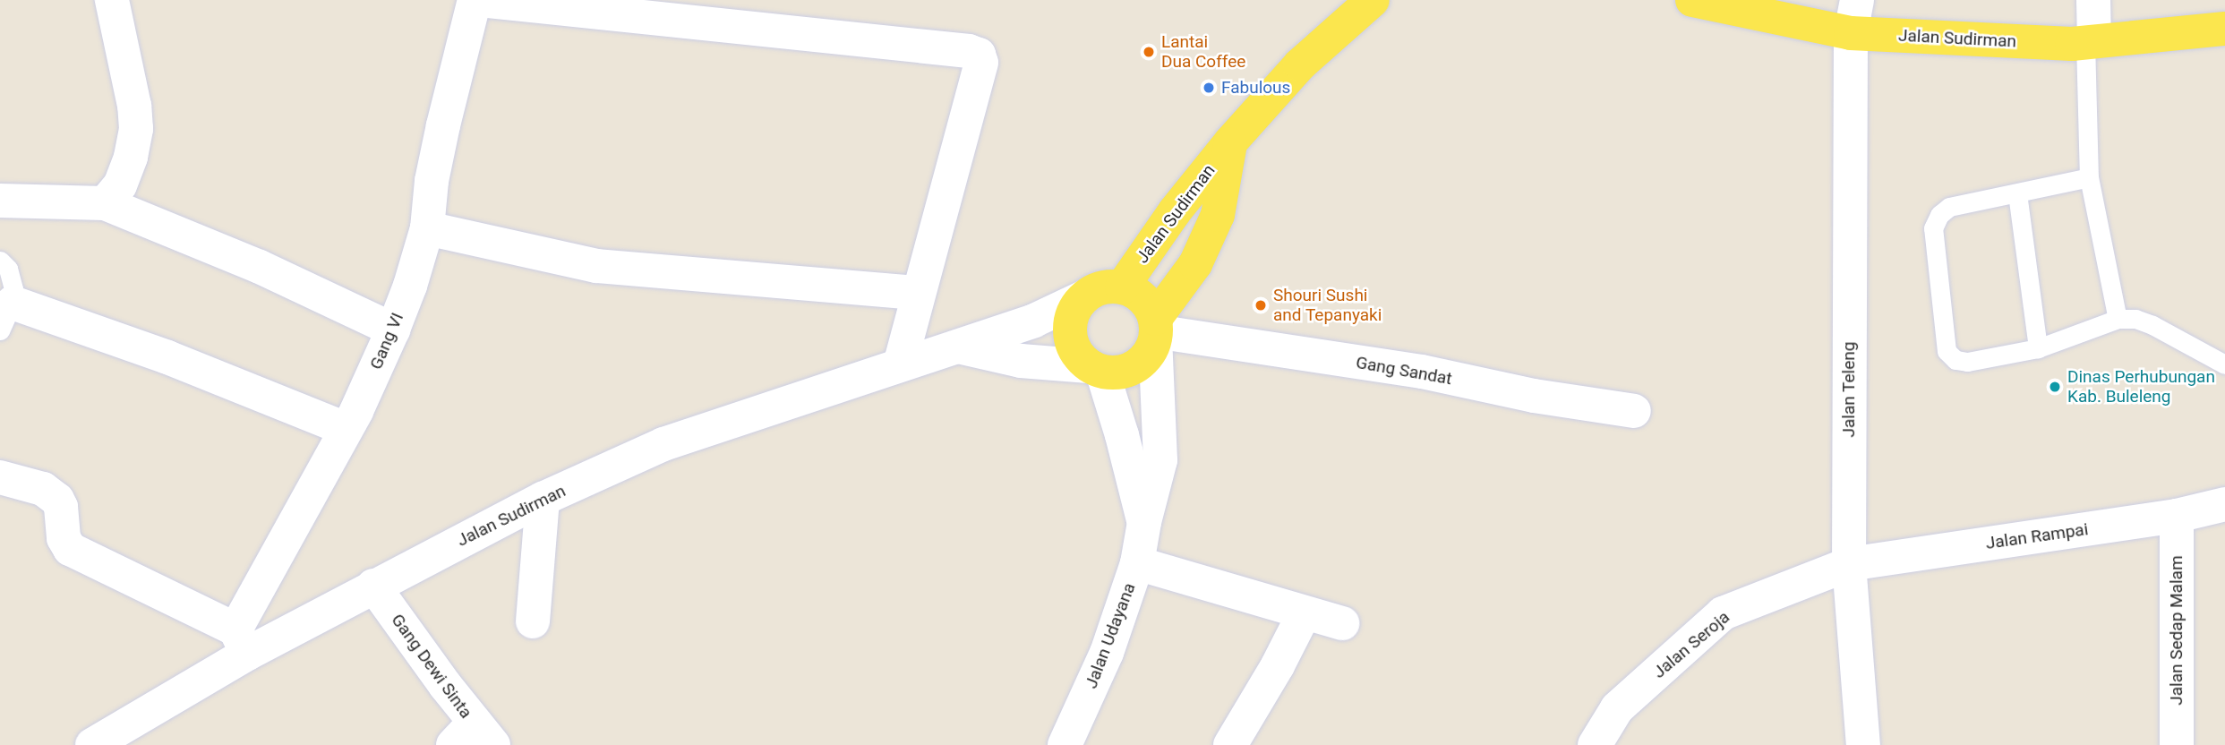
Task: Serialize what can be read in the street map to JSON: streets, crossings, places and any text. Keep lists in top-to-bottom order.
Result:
{
  "streets": {
    "main road": ["Jalan Sudirman"],
    "street": [
      "Gang VI",
      "Gang Sandat",
      "Jalan Teleng",
      "Jalan Rampai",
      "Jalan Sedap Malam",
      "Jalan Udayana",
      "Jalan Seroja",
      "Gang Dewi Sinta"
    ]
  },
  "crossings": [
    ["Jalan Sudirman", "Gang VI"],
    ["Jalan Sudirman", "Gang Sandat"],
    ["Jalan Sudirman", "Jalan Teleng"],
    ["Jalan Sudirman", "Jalan Udayana"],
    ["Jalan Sudirman", "Gang Dewi Sinta"],
    ["Gang Sandat", "Jalan Udayana"],
    ["Jalan Teleng", "Jalan Rampai"],
    ["Jalan Teleng", "Jalan Seroja"],
    ["Jalan Rampai", "Jalan Sedap Malam"],
    ["Jalan Rampai", "Jalan Seroja"]
  ],
  "places": [
    "Lantai Dua Coffee",
    "Fabulous",
    "Shouri Sushi and Tepanyaki",
    "Dinas Perhubungan Kab. Buleleng"
  ]
}
